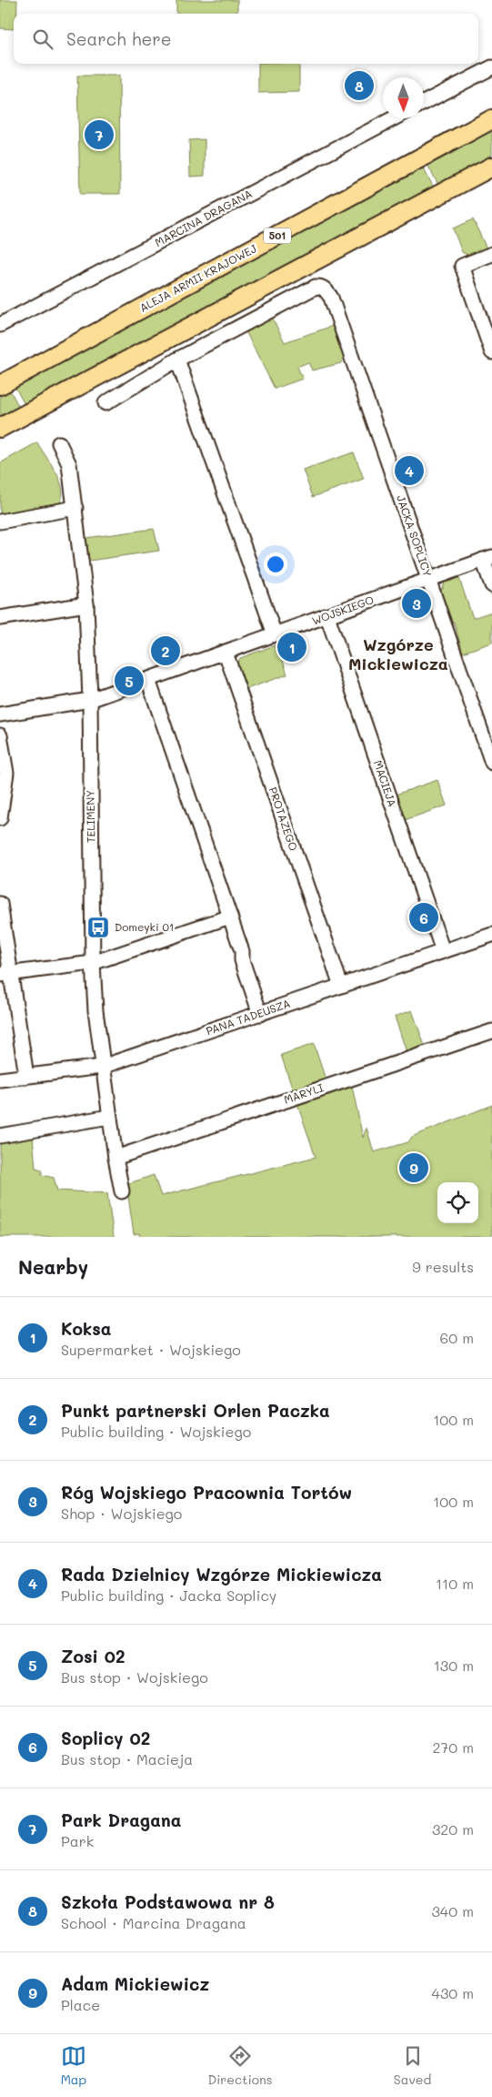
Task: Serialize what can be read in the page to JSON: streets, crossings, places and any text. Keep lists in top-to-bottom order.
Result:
{
  "streets": {
    "main road": ["501", "ALEJA ARMII KRAJOWEJ"],
    "street": [
      "MARCINA DRAGANA",
      "JACKA SOPLICY",
      "WOJSKIEGO",
      "MACIEJA",
      "TELIMENY",
      "PROTAZEGO",
      "PANA TADEUSZA",
      "MARYLI"
    ]
  },
  "crossings": [
    ["JACKA SOPLICY", "WOJSKIEGO"],
    ["WOJSKIEGO", "MACIEJA"],
    ["WOJSKIEGO", "TELIMENY"],
    ["WOJSKIEGO", "PROTAZEGO"],
    ["MACIEJA", "PANA TADEUSZA"],
    ["TELIMENY", "PANA TADEUSZA"],
    ["TELIMENY", "MARYLI"],
    ["PROTAZEGO", "PANA TADEUSZA"]
  ],
  "districts": ["Wzgórze Mickiewicza"],
  "places": {
    "bus stop": ["Domeyki 01"]
  },
  "north": "bottom",
  "page": {
    "search": "Search here",
    "pins": [
      "8",
      "7",
      "4",
      "3",
      "1",
      "2",
      "5",
      "6",
      "9"
    ],
    "heading": ["Nearby", "9 results"],
    "list": [
      {
        "mark": "1",
        "name": "Koksa",
        "note": "Supermarket · Wojskiego",
        "value": "60 m"
      },
      {
        "mark": "2",
        "name": "Punkt partnerski Orlen Paczka",
        "note": "Public building · Wojskiego",
        "value": "100 m"
      },
      {
        "mark": "3",
        "name": "Róg Wojskiego Pracownia Tortów",
        "note": "Shop · Wojskiego",
        "value": "100 m"
      },
      {
        "mark": "4",
        "name": "Rada Dzielnicy Wzgórze Mickiewicza",
        "note": "Public building · Jacka Soplicy",
        "value": "110 m"
      },
      {
        "mark": "5",
        "name": "Zosi 02",
        "note": "Bus stop · Wojskiego",
        "value": "130 m"
      },
      {
        "mark": "6",
        "name": "Soplicy 02",
        "note": "Bus stop · Macieja",
        "value": "270 m"
      },
      {
        "mark": "7",
        "name": "Park Dragana",
        "note": "Park",
        "value": "320 m"
      },
      {
        "mark": "8",
        "name": "Szkoła Podstawowa nr 8",
        "note": "School · Marcina Dragana",
        "value": "340 m"
      },
      {
        "mark": "9",
        "name": "Adam Mickiewicz",
        "note": "Place",
        "value": "430 m"
      }
    ],
    "nav": ["Map", "Directions", "Saved"]
  }
}
